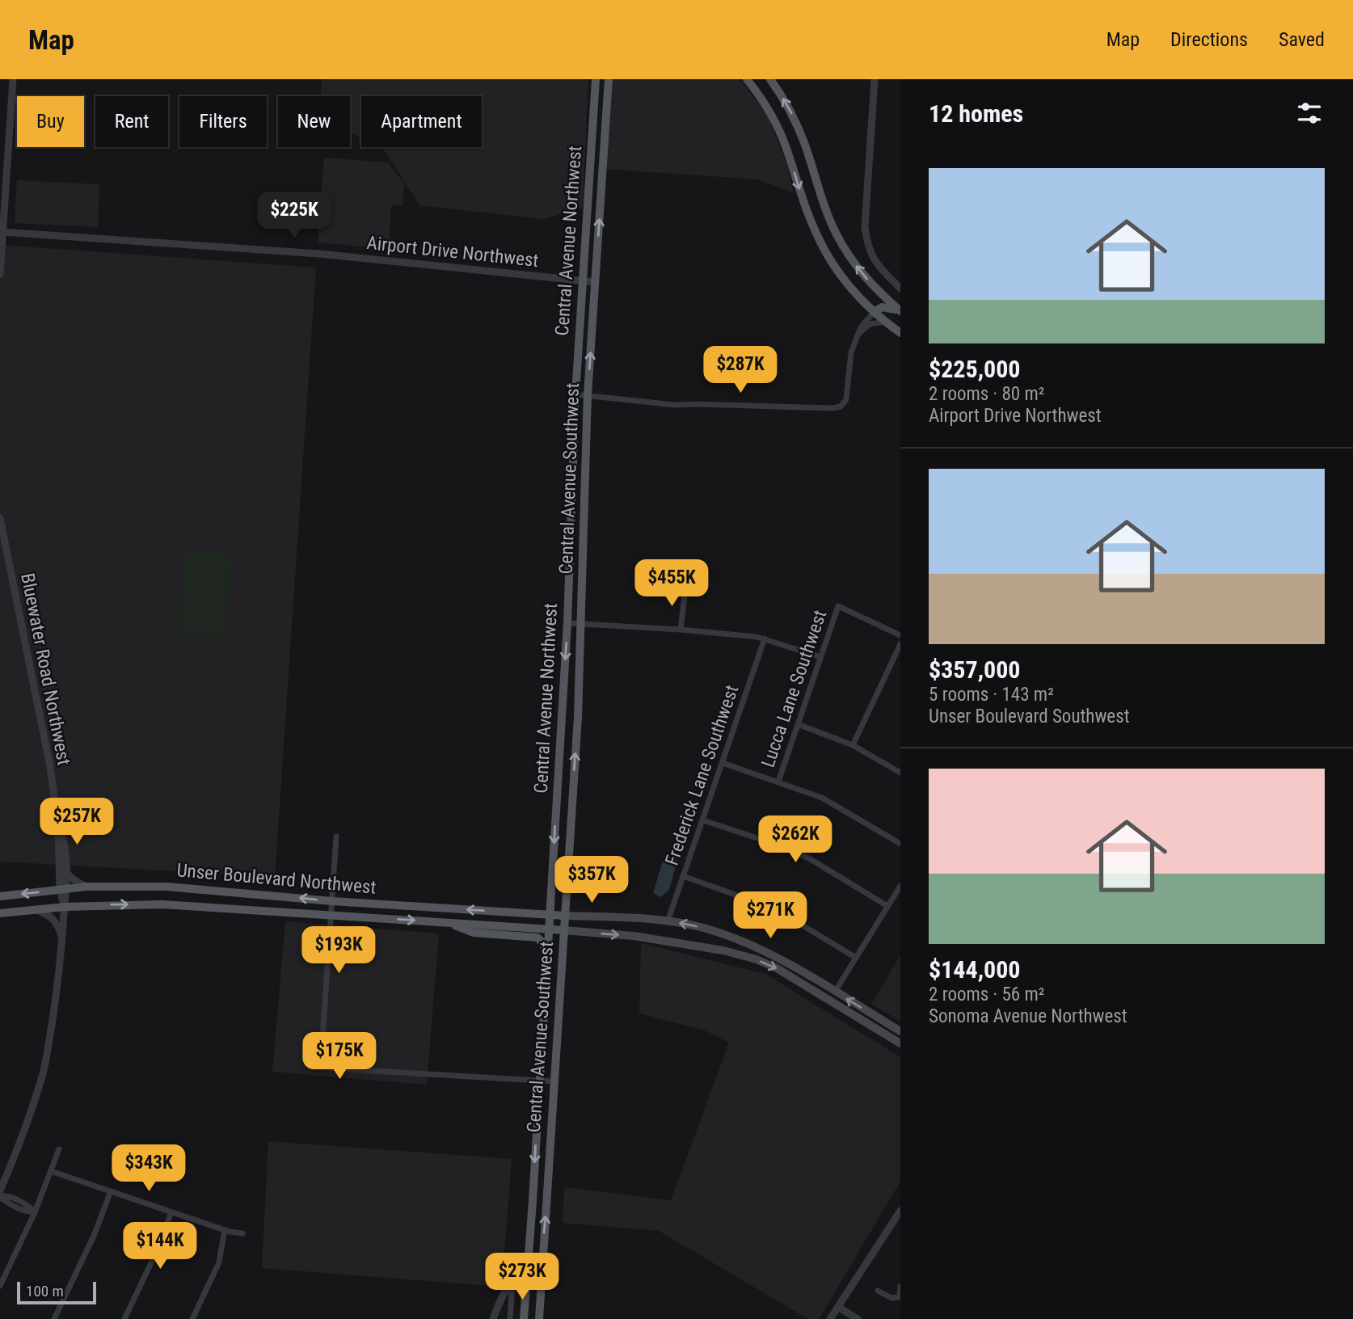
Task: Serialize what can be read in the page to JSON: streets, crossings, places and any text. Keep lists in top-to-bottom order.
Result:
{
  "streets": {
    "main road": ["Central Avenue Northwest", "Central Avenue Southwest", "Unser Boulevard Northwest"],
    "street": [
      "Airport Drive Northwest",
      "Bluewater Road Northwest",
      "Lucca Lane Southwest",
      "Frederick Lane Southwest"
    ]
  },
  "crossings": [
    ["Central Avenue Northwest", "Airport Drive Northwest"],
    ["Central Avenue Northwest", "Unser Boulevard Northwest"],
    ["Airport Drive Northwest", "Central Avenue Southwest"],
    ["Central Avenue Southwest", "Unser Boulevard Northwest"],
    ["Bluewater Road Northwest", "Unser Boulevard Northwest"]
  ],
  "one_way": ["Central Avenue Northwest", "Central Avenue Southwest"],
  "scale_bar": "100 m",
  "page": {
    "header": "Map",
    "nav": ["Map", "Directions", "Saved"],
    "heading": "12 homes",
    "chip": [
      "Buy",
      "Rent",
      "Filters",
      "New",
      "Apartment"
    ],
    "list": [
      {
        "name": "$225,000",
        "note": "2 rooms · 80 m² · Airport Drive Northwest"
      },
      {
        "name": "$357,000",
        "note": "5 rooms · 143 m² · Unser Boulevard Southwest"
      },
      {
        "name": "$144,000",
        "note": "2 rooms · 56 m² · Sonoma Avenue Northwest"
      }
    ],
    "price": [
      "$225K",
      "$287K",
      "$455K",
      "$257K",
      "$262K",
      "$357K",
      "$271K",
      "$193K",
      "$175K",
      "$343K",
      "$144K",
      "$273K"
    ],
    "scale": "100 m"
  }
}
